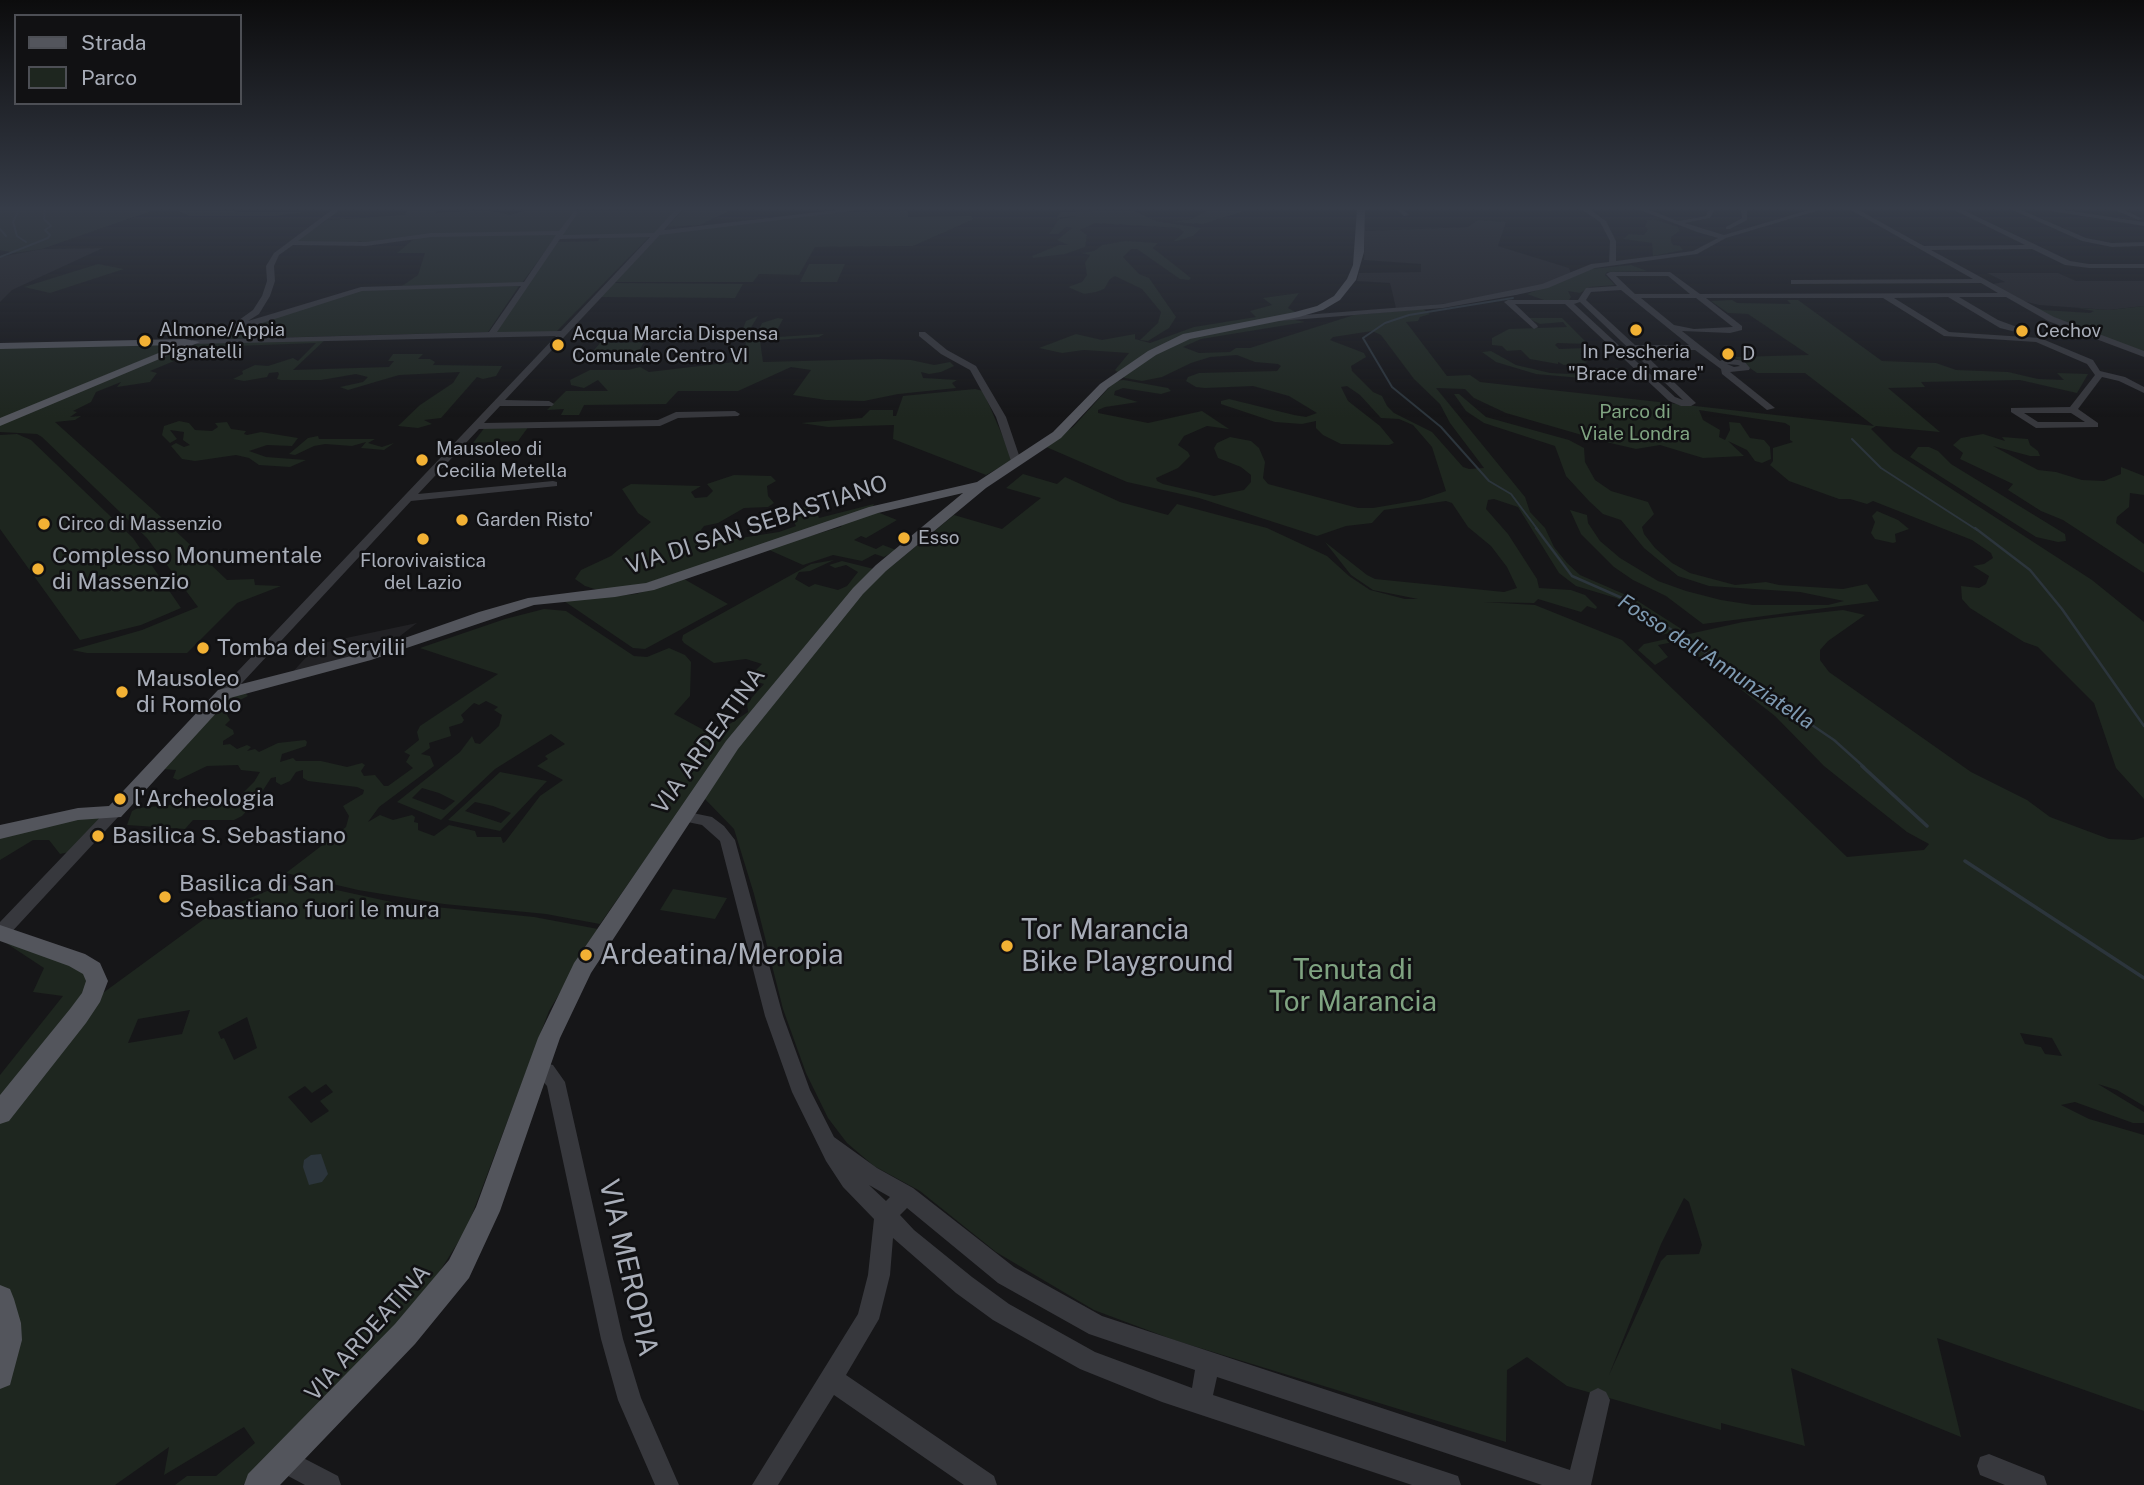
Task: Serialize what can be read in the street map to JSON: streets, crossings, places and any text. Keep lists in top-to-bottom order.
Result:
{
  "streets": {
    "main road": ["VIA DI SAN SEBASTIANO", "VIA ARDEATINA"],
    "street": ["VIA MEROPIA"]
  },
  "crossings": [
    ["VIA DI SAN SEBASTIANO", "VIA ARDEATINA"],
    ["VIA ARDEATINA", "VIA MEROPIA"]
  ],
  "water": ["Fosso dell'Annunziatella"],
  "parks": ["Parco di Viale Londra", "Tenuta di Tor Marancia"],
  "places": [
    "In Pescheria \"Brace di mare\"",
    "Cechov",
    "Almone/Appia Pignatelli",
    "Acqua Marcia Dispensa Comunale Centro VI",
    "D",
    "Mausoleo di Cecilia Metella",
    "Garden Risto'",
    "Circo di Massenzio",
    "Esso",
    "Florovivaistica del Lazio",
    "Complesso Monumentale di Massenzio",
    "Tomba dei Servilii",
    "Mausoleo di Romolo",
    "l'Archeologia",
    "Basilica S. Sebastiano",
    "Basilica di San Sebastiano fuori le mura",
    "Tor Marancia Bike Playground",
    "Ardeatina/Meropia"
  ],
  "legend": ["Strada", "Parco"]
}
